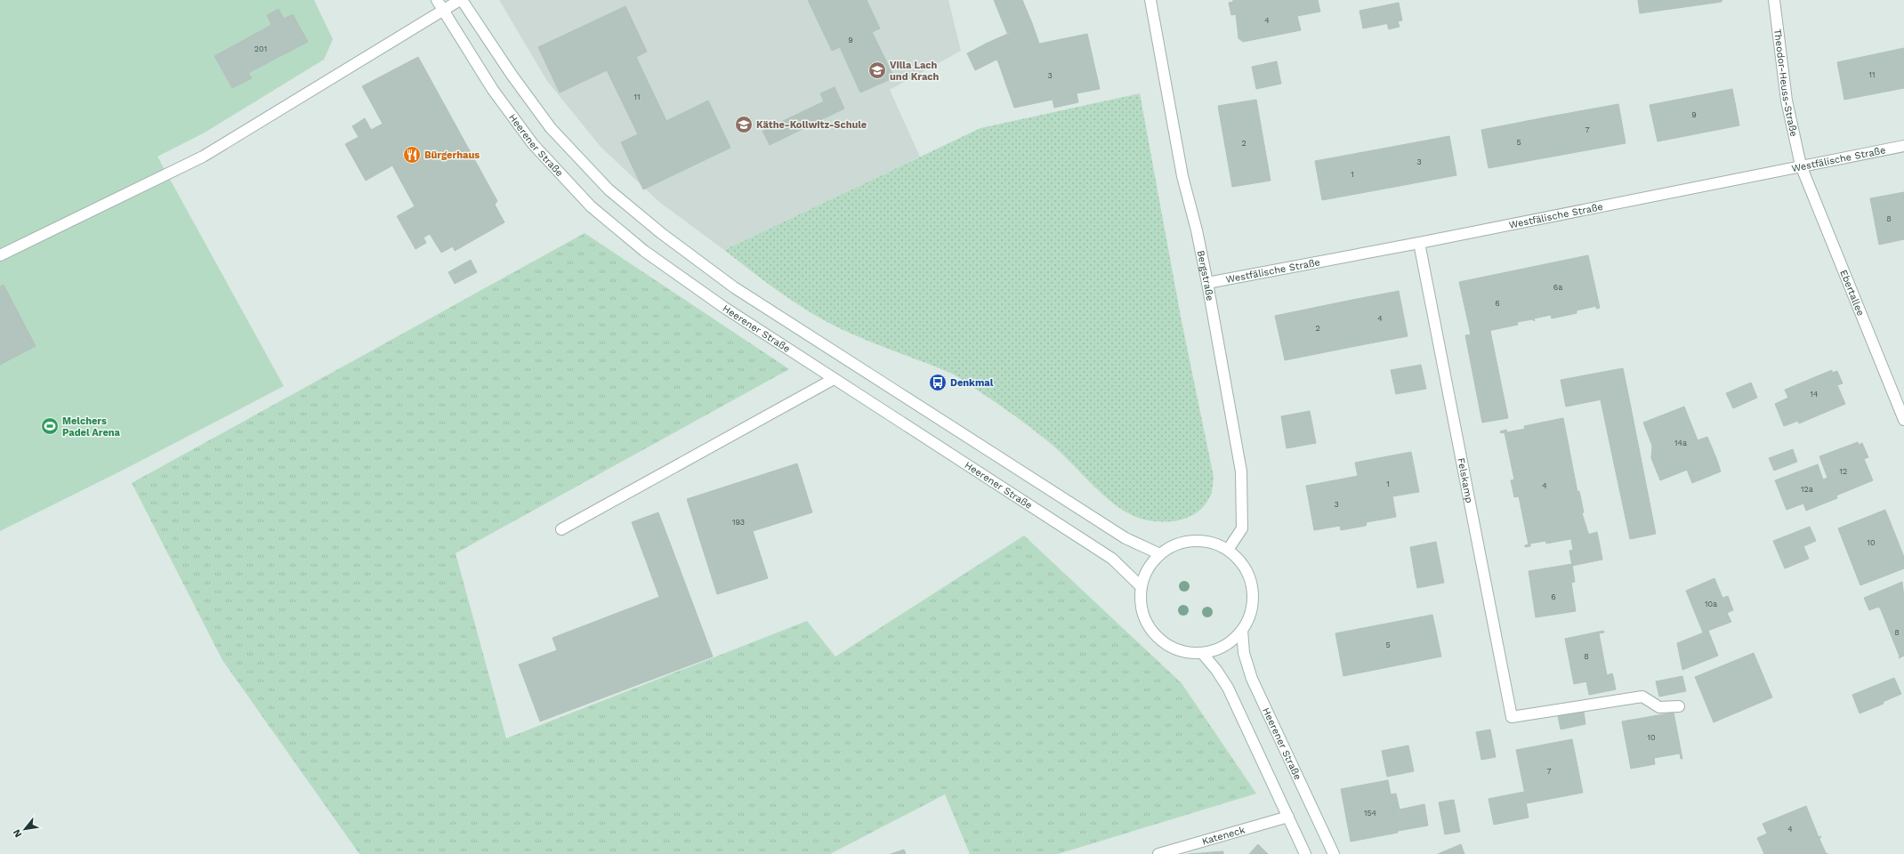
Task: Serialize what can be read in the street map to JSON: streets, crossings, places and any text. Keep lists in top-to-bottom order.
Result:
{
  "streets": {
    "main road": [
      "Theodor-Heuss-Straße",
      "Heerener Straße",
      "Westfälische Straße",
      "Bergstraße",
      "Ebertallee",
      "Felskamp",
      "Kateneck"
    ]
  },
  "crossings": [
    ["Theodor-Heuss-Straße", "Westfälische Straße"],
    ["Theodor-Heuss-Straße", "Ebertallee"],
    ["Heerener Straße", "Bergstraße"],
    ["Westfälische Straße", "Bergstraße"],
    ["Westfälische Straße", "Ebertallee"],
    ["Westfälische Straße", "Felskamp"]
  ],
  "places": {
    "school or university": ["Villa Lach und Krach", "Käthe-Kollwitz-Schule"],
    "restaurant": ["Bürgerhaus"],
    "bus stop": ["Denkmal"],
    "sports": ["Melchers Padel Arena"]
  },
  "house_numbers": [
    "4",
    "9",
    "201",
    "11",
    "3",
    "11",
    "9",
    "7",
    "5",
    "2",
    "3",
    "1",
    "8",
    "6a",
    "6",
    "4",
    "2",
    "14",
    "14a",
    "12",
    "1",
    "4",
    "12a",
    "3",
    "193",
    "10",
    "6",
    "10a",
    "8",
    "5",
    "8",
    "10",
    "7",
    "154",
    "4"
  ],
  "north": "bottom left"
}
